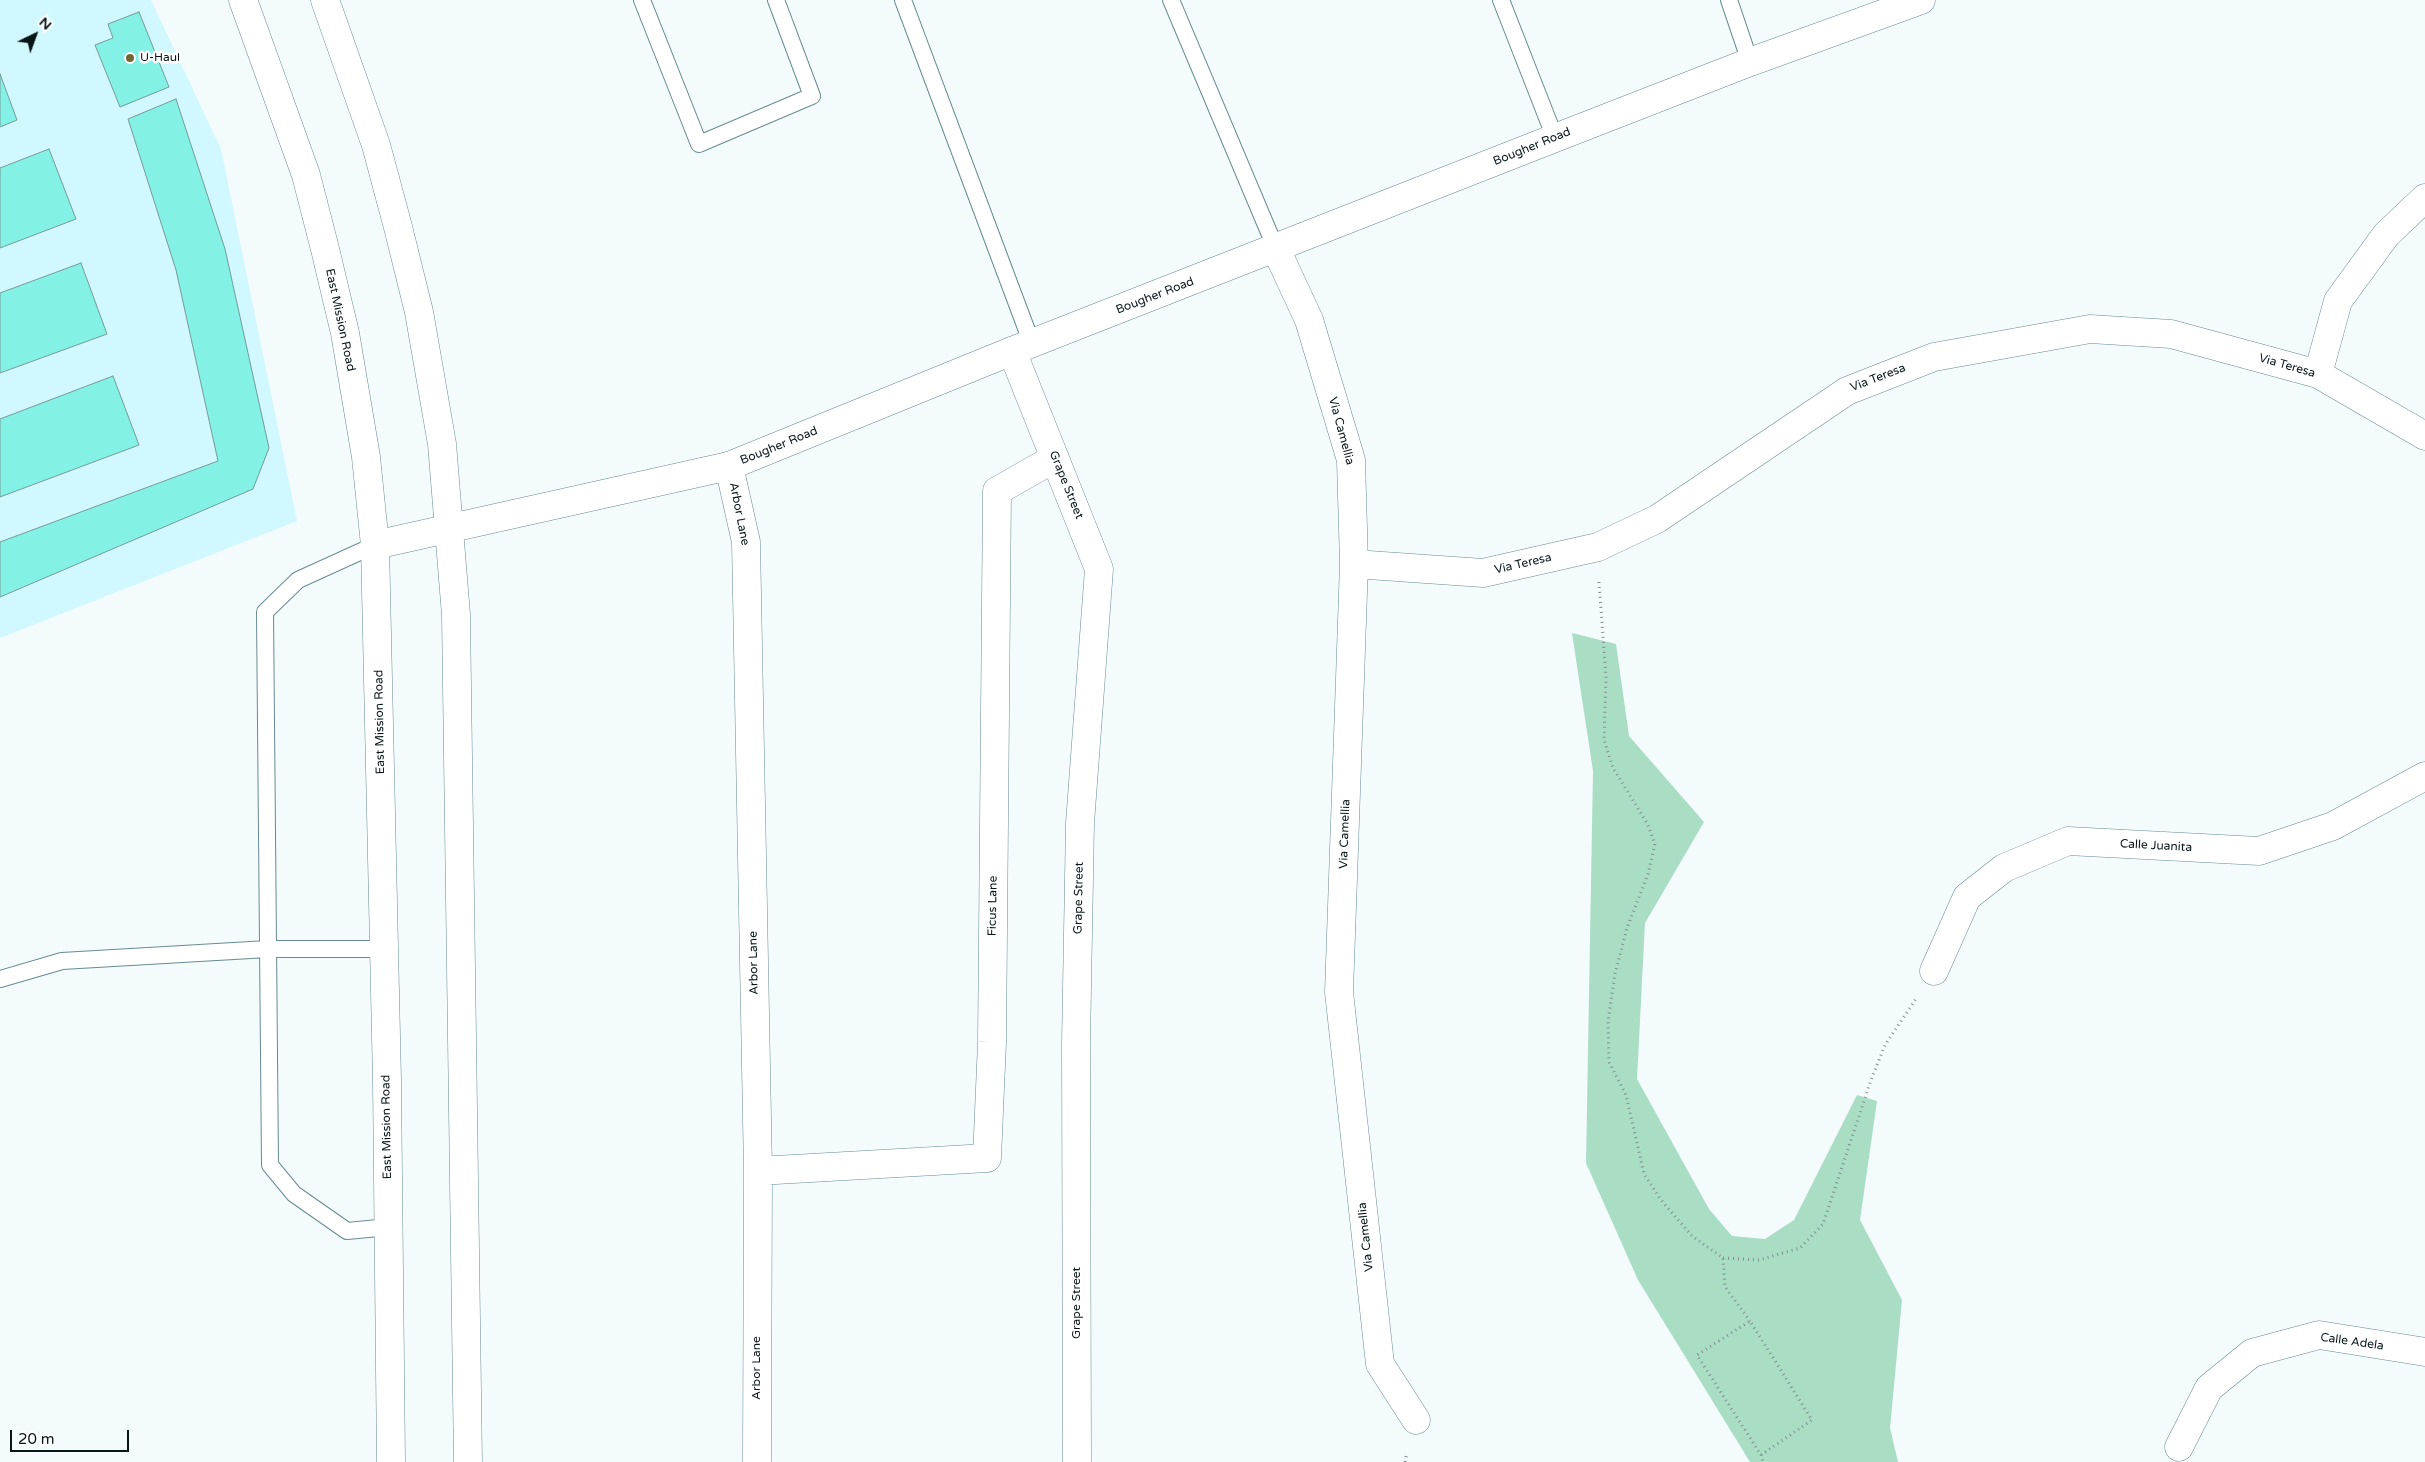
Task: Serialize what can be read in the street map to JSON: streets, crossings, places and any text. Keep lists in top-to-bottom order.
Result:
{
  "streets": {
    "street": [
      "Bougher Road",
      "East Mission Road",
      "Via Teresa",
      "Via Camellia",
      "Grape Street",
      "Arbor Lane",
      "Calle Juanita",
      "Ficus Lane",
      "Calle Adela"
    ]
  },
  "crossings": [
    ["Bougher Road", "East Mission Road"],
    ["Bougher Road", "Via Camellia"],
    ["Bougher Road", "Grape Street"],
    ["Bougher Road", "Arbor Lane"],
    ["Via Teresa", "Via Camellia"],
    ["Grape Street", "Ficus Lane"],
    ["Arbor Lane", "Ficus Lane"]
  ],
  "places": ["U-Haul"],
  "scale_bar": "20 m",
  "north": "top right"
}
